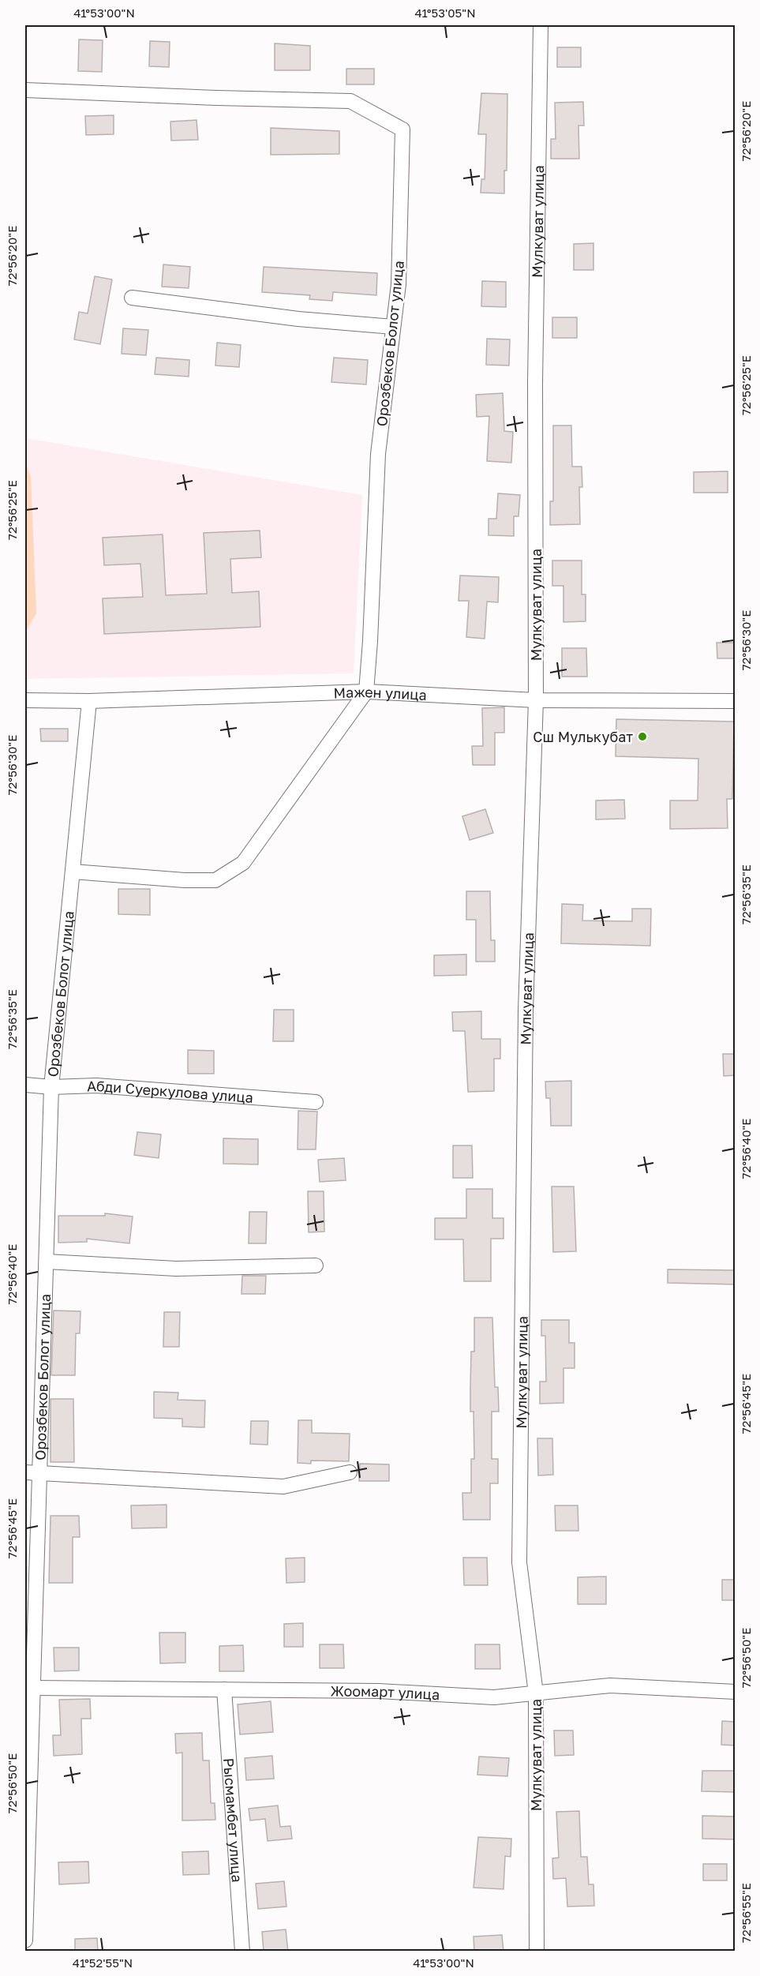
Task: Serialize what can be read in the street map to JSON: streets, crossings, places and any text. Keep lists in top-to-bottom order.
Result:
{
  "streets": {
    "street": [
      "Мулкуват улица",
      "Орозбеков Болот улица",
      "Мажен улица",
      "Абди Суеркулова улица",
      "Жоомарт улица",
      "Рысмамбет улица"
    ]
  },
  "crossings": [
    ["Мулкуват улица", "Мажен улица"],
    ["Мулкуват улица", "Жоомарт улица"],
    ["Орозбеков Болот улица", "Мажен улица"],
    ["Орозбеков Болот улица", "Абди Суеркулова улица"],
    ["Орозбеков Болот улица", "Жоомарт улица"],
    ["Жоомарт улица", "Рысмамбет улица"]
  ],
  "places": ["Сш Мулькубат"],
  "coordinates": [
    "41°53'00\"N",
    "41°53'05\"N",
    "72°56'20\"E",
    "72°56'25\"E",
    "72°56'30\"E",
    "72°56'35\"E",
    "72°56'40\"E",
    "72°56'45\"E",
    "72°56'50\"E",
    "72°56'55\"E",
    "41°52'55\"N"
  ]
}
